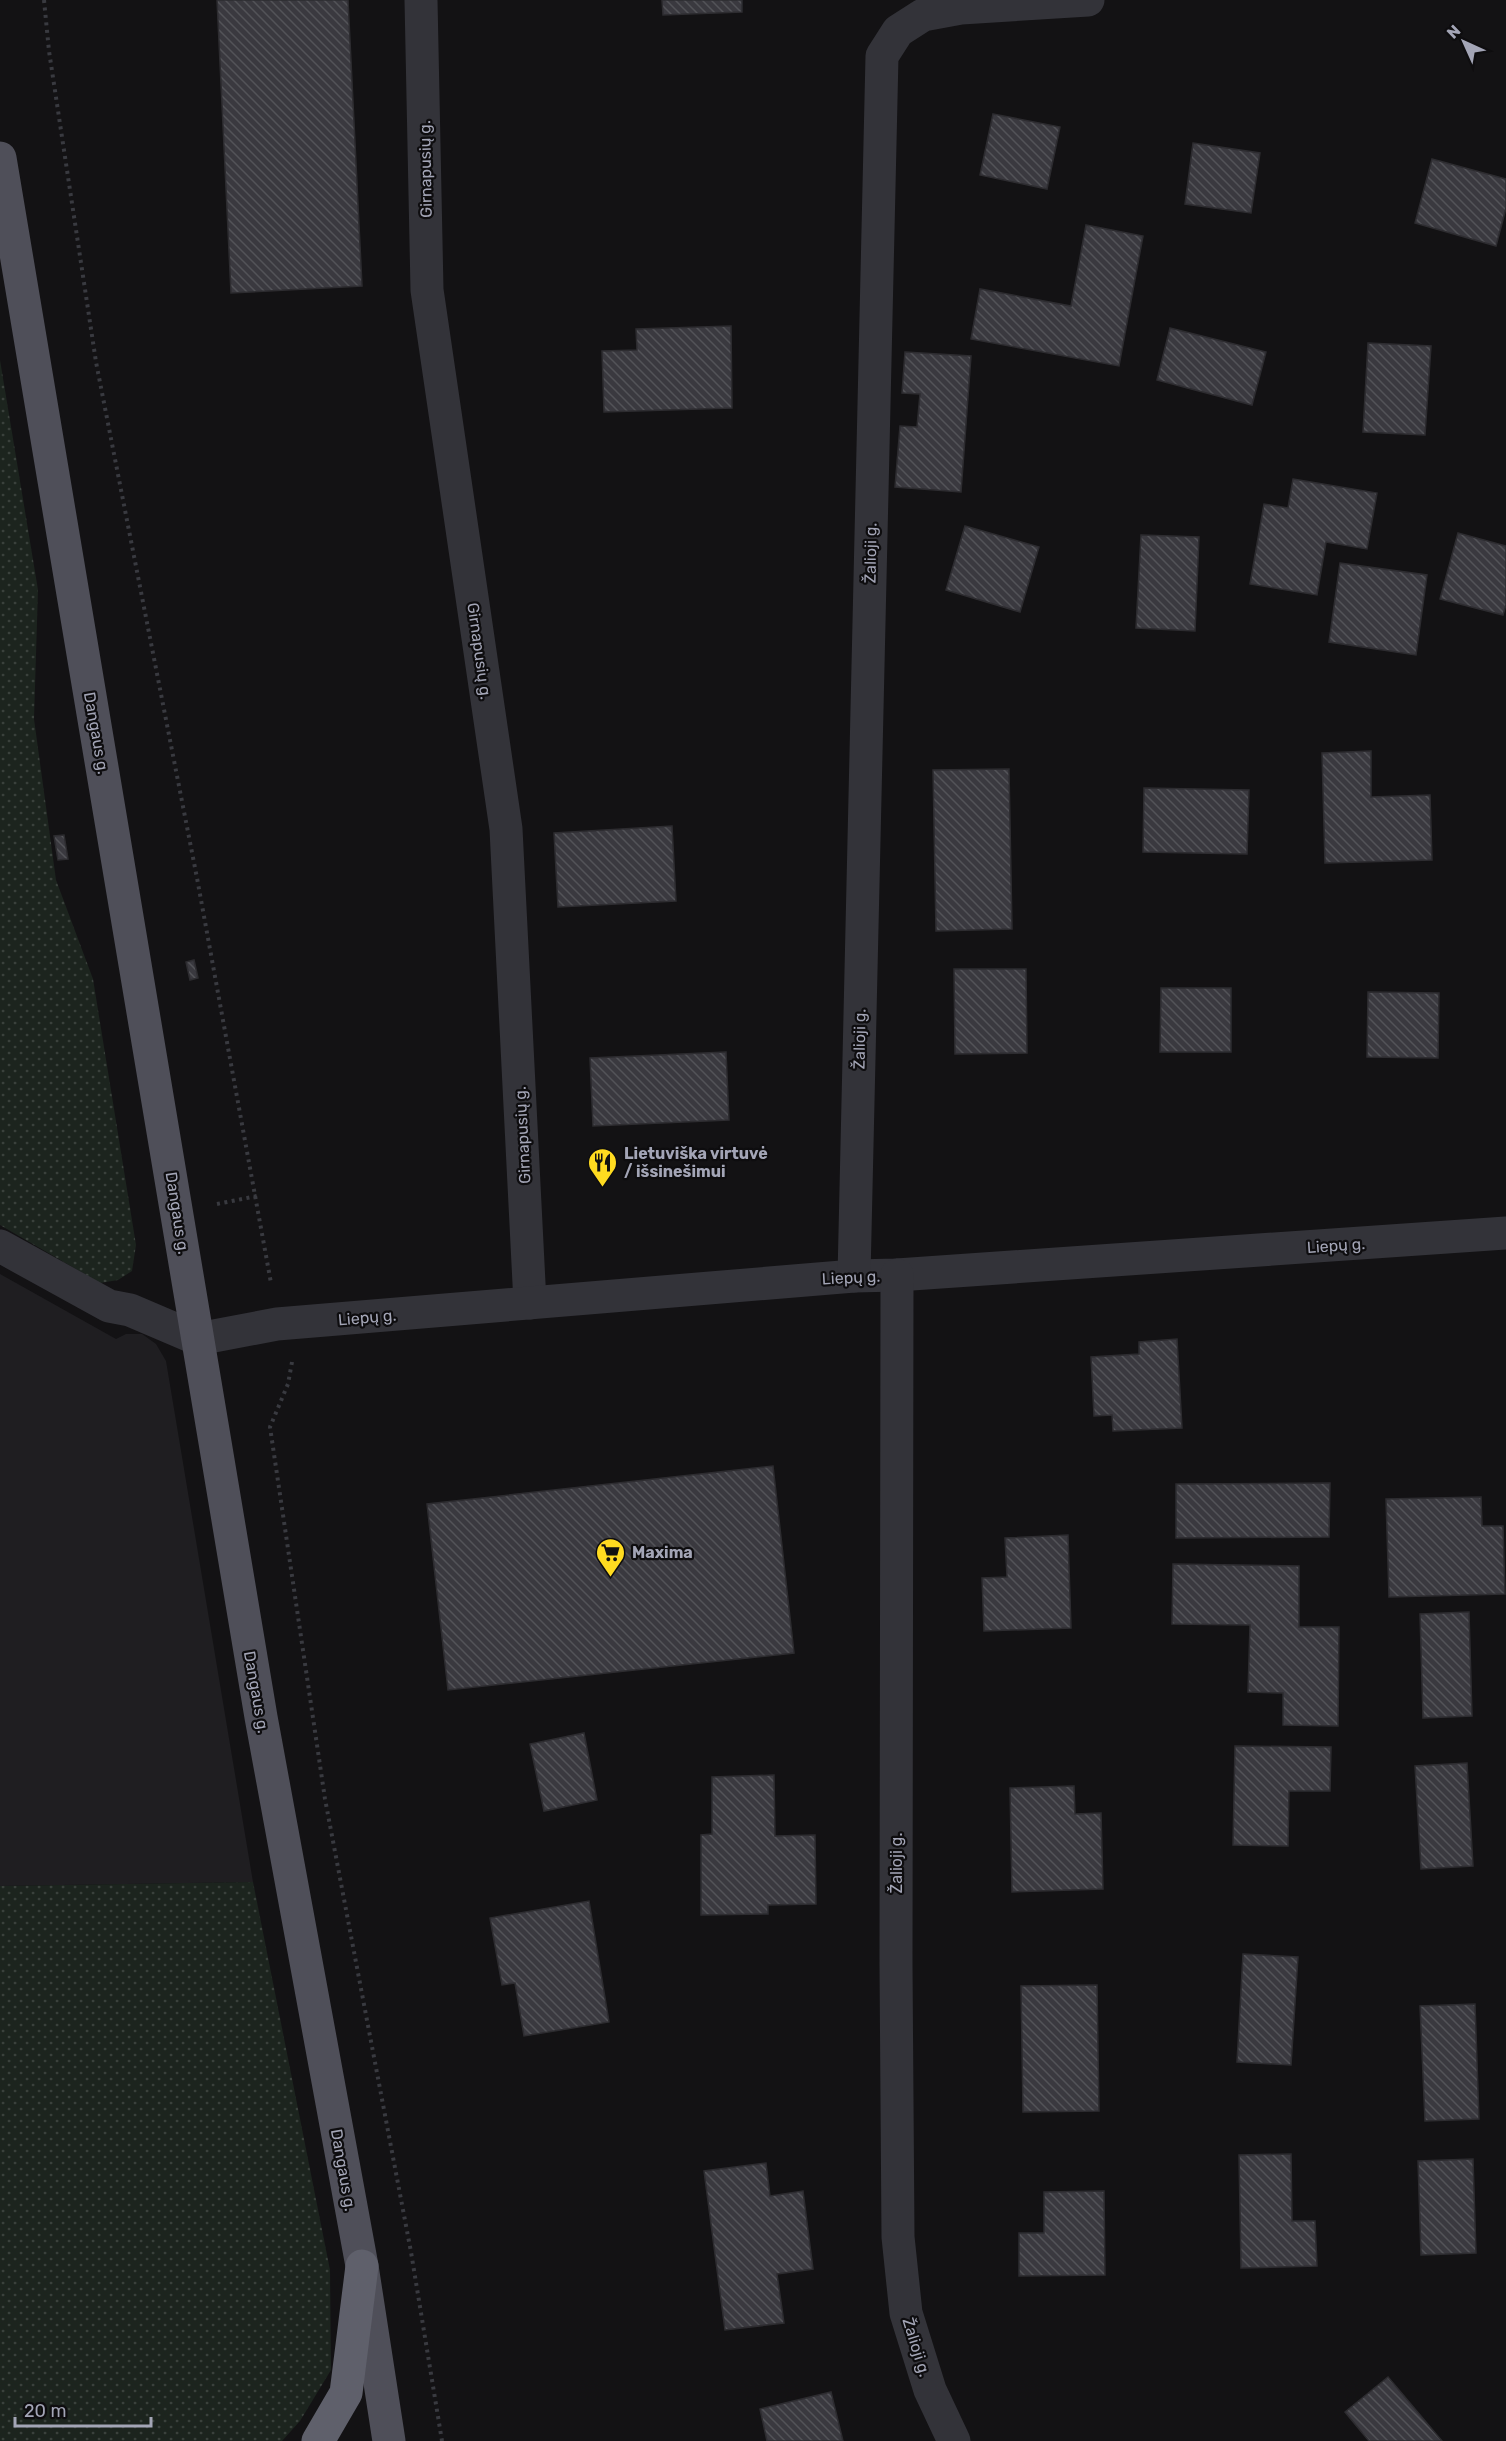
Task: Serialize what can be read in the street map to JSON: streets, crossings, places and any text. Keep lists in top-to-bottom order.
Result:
{
  "streets": {
    "main road": ["Dangaus g."],
    "street": ["Girnapusių g.", "Žalioji g.", "Liepų g."]
  },
  "crossings": [
    ["Girnapusių g.", "Liepų g."],
    ["Žalioji g.", "Liepų g."],
    ["Dangaus g.", "Liepų g."]
  ],
  "places": {
    "restaurant": ["Lietuviška virtuvė / išsinešimui"],
    "supermarket": ["Maxima"]
  },
  "scale_bar": "20 m",
  "north": "top left"
}
